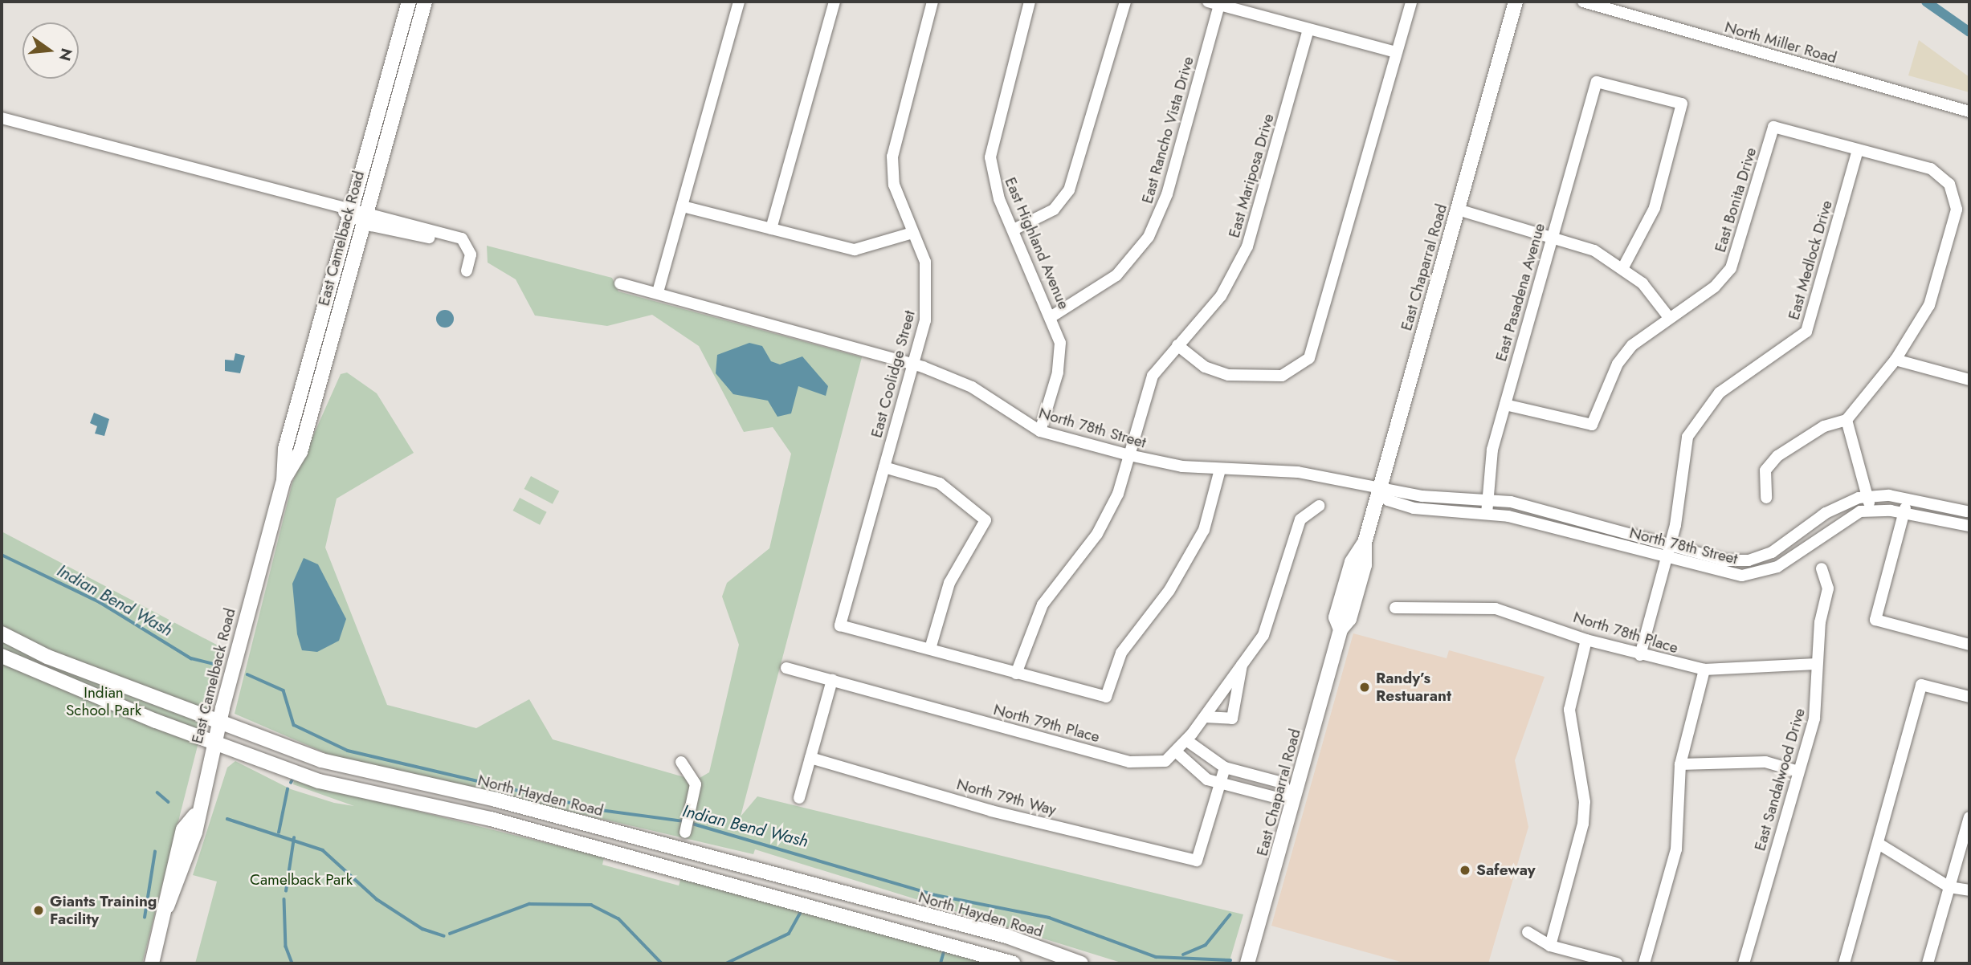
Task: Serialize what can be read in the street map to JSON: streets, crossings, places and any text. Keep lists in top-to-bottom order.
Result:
{
  "streets": {
    "main road": ["East Camelback Road", "East Chaparral Road", "North Hayden Road"],
    "street": [
      "North Miller Road",
      "East Rancho Vista Drive",
      "East Mariposa Drive",
      "East Bonita Drive",
      "East Highland Avenue",
      "East Medlock Drive",
      "East Pasadena Avenue",
      "East Coolidge Street",
      "North 78th Street",
      "North 78th Place",
      "North 79th Place",
      "East Sandalwood Drive",
      "North 79th Way"
    ]
  },
  "crossings": [
    ["East Rancho Vista Drive", "East Highland Avenue"],
    ["East Mariposa Drive", "North 78th Street"],
    ["East Bonita Drive", "East Medlock Drive"],
    ["East Bonita Drive", "East Pasadena Avenue"],
    ["East Camelback Road", "North Hayden Road"],
    ["East Highland Avenue", "North 78th Street"],
    ["East Medlock Drive", "North 78th Street"],
    ["East Medlock Drive", "North 78th Place"],
    ["East Chaparral Road", "North 78th Street"],
    ["East Pasadena Avenue", "North 78th Street"],
    ["East Coolidge Street", "North 78th Street"],
    ["North 78th Place", "East Sandalwood Drive"]
  ],
  "water": ["Indian Bend Wash"],
  "parks": ["Indian School Park", "Camelback Park"],
  "places": ["Randy’s Restuarant", "Safeway", "Giants Training Facility"],
  "north": "right"
}
